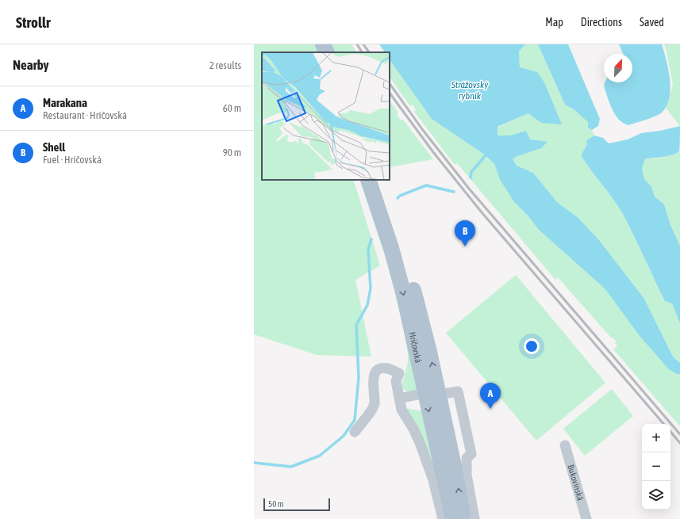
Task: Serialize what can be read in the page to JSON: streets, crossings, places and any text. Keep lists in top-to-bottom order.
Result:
{
  "streets": {
    "main road": ["Hričovská"],
    "street": ["Bukovinská"]
  },
  "water": ["Strážovský rybník"],
  "scale_bar": "50 m",
  "north": "top right",
  "page": {
    "header": "Strollr",
    "nav": ["Map", "Directions", "Saved"],
    "heading": ["Nearby", "2 results"],
    "list": [
      {
        "mark": "A",
        "name": "Marakana",
        "note": "Restaurant · Hričovská",
        "value": "60 m"
      },
      {
        "mark": "B",
        "name": "Shell",
        "note": "Fuel · Hričovská",
        "value": "90 m"
      }
    ],
    "pins": ["B", "A"],
    "map_buttons": ["+", "−"],
    "scale": "50 m"
  }
}
